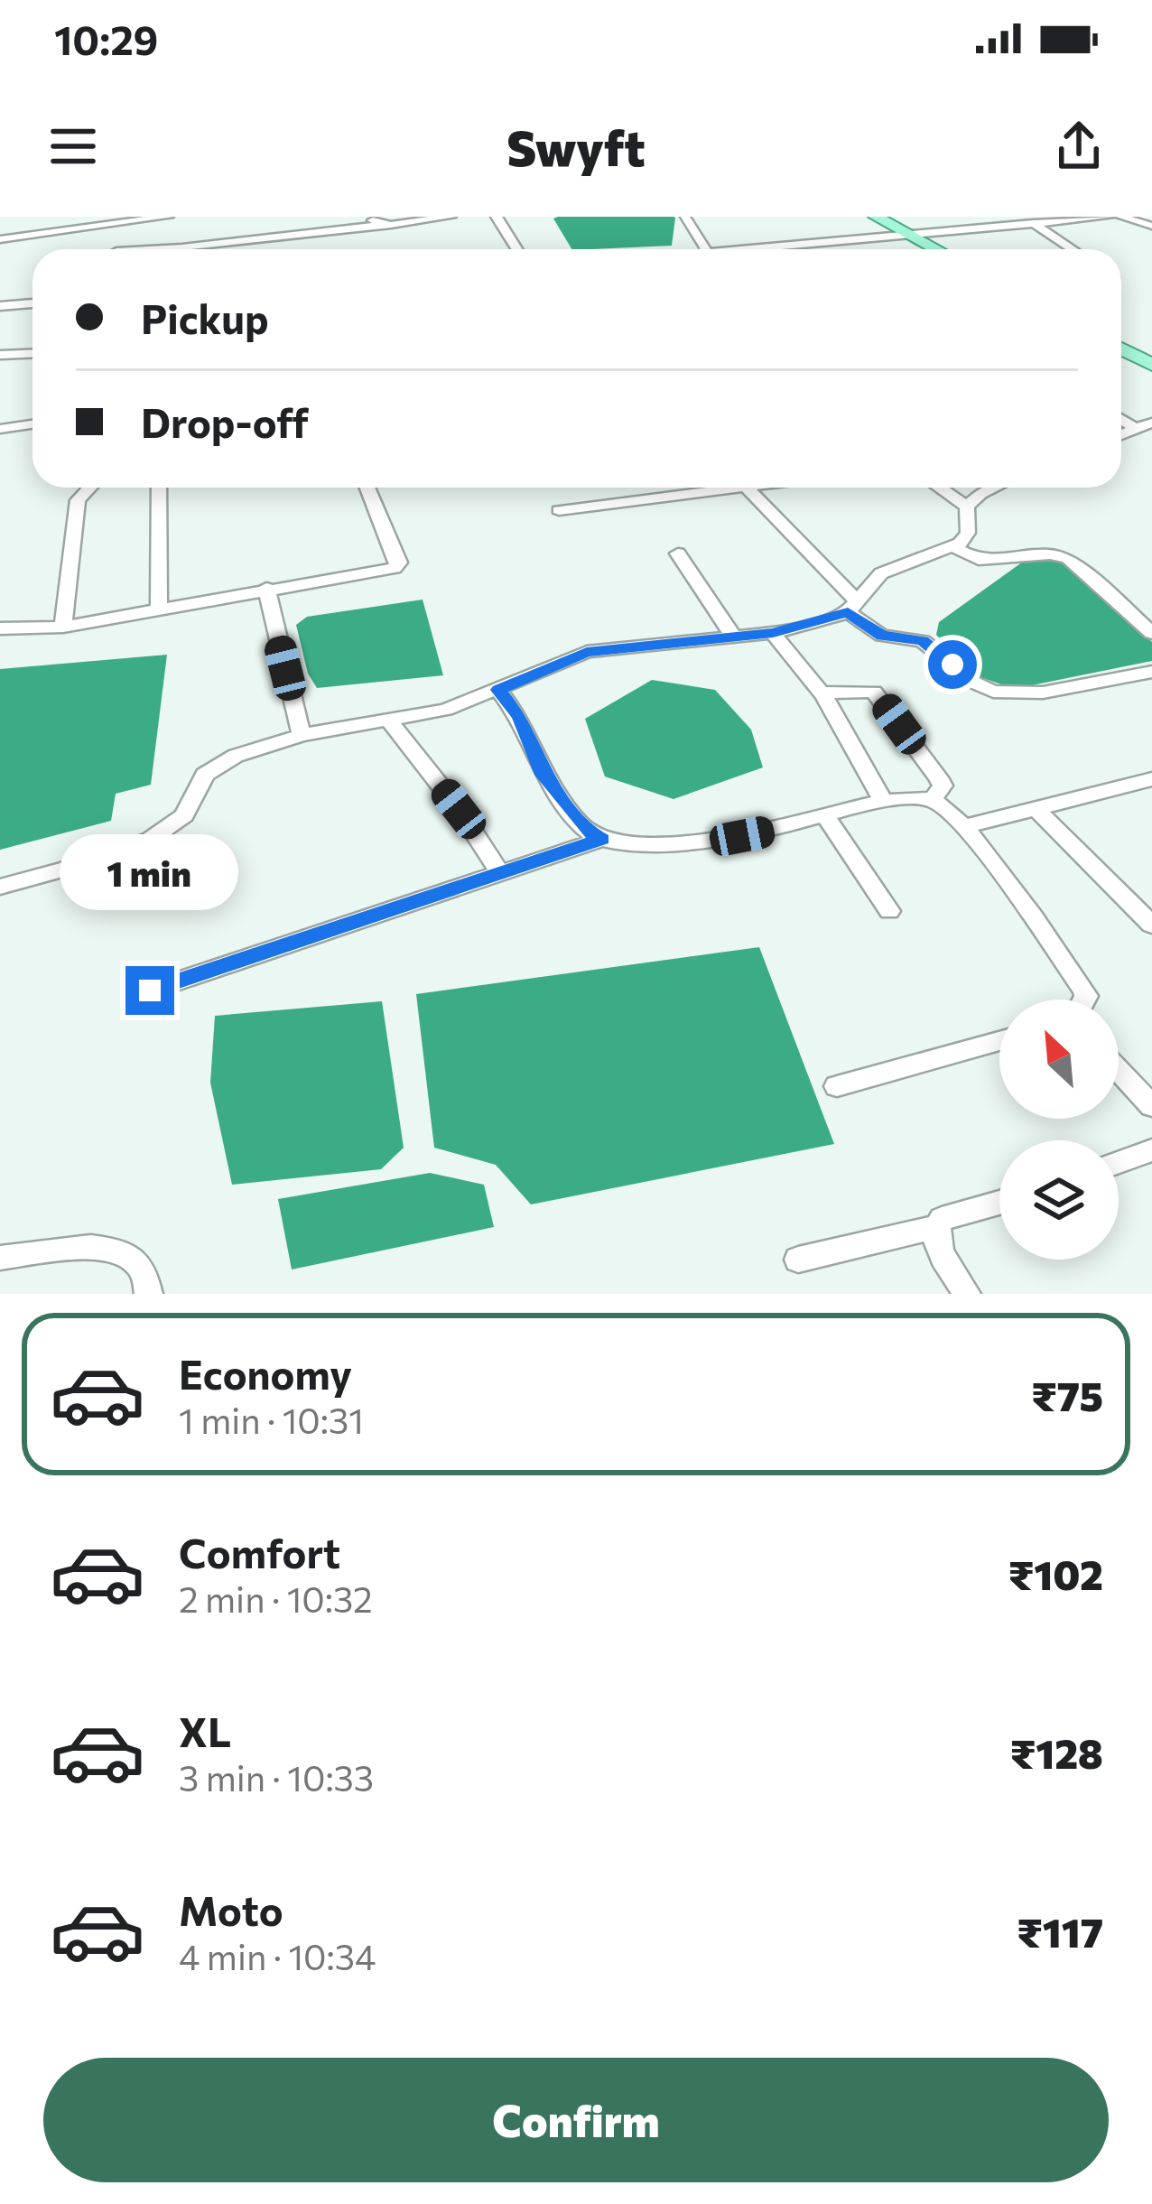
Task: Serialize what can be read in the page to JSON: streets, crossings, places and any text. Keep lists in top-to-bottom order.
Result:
{
  "north": "top left",
  "page": {
    "status": "10:29",
    "header": "Swyft",
    "banner": ["Pickup", "Drop-off"],
    "bubble": "1 min",
    "list": [
      {
        "name": "Economy",
        "note": "1 min · 10:31",
        "value": "₹75"
      },
      {
        "name": "Comfort",
        "note": "2 min · 10:32",
        "value": "₹102"
      },
      {
        "name": "XL",
        "note": "3 min · 10:33",
        "value": "₹128"
      },
      {
        "name": "Moto",
        "note": "4 min · 10:34",
        "value": "₹117"
      }
    ],
    "buttons": "Confirm"
  }
}
